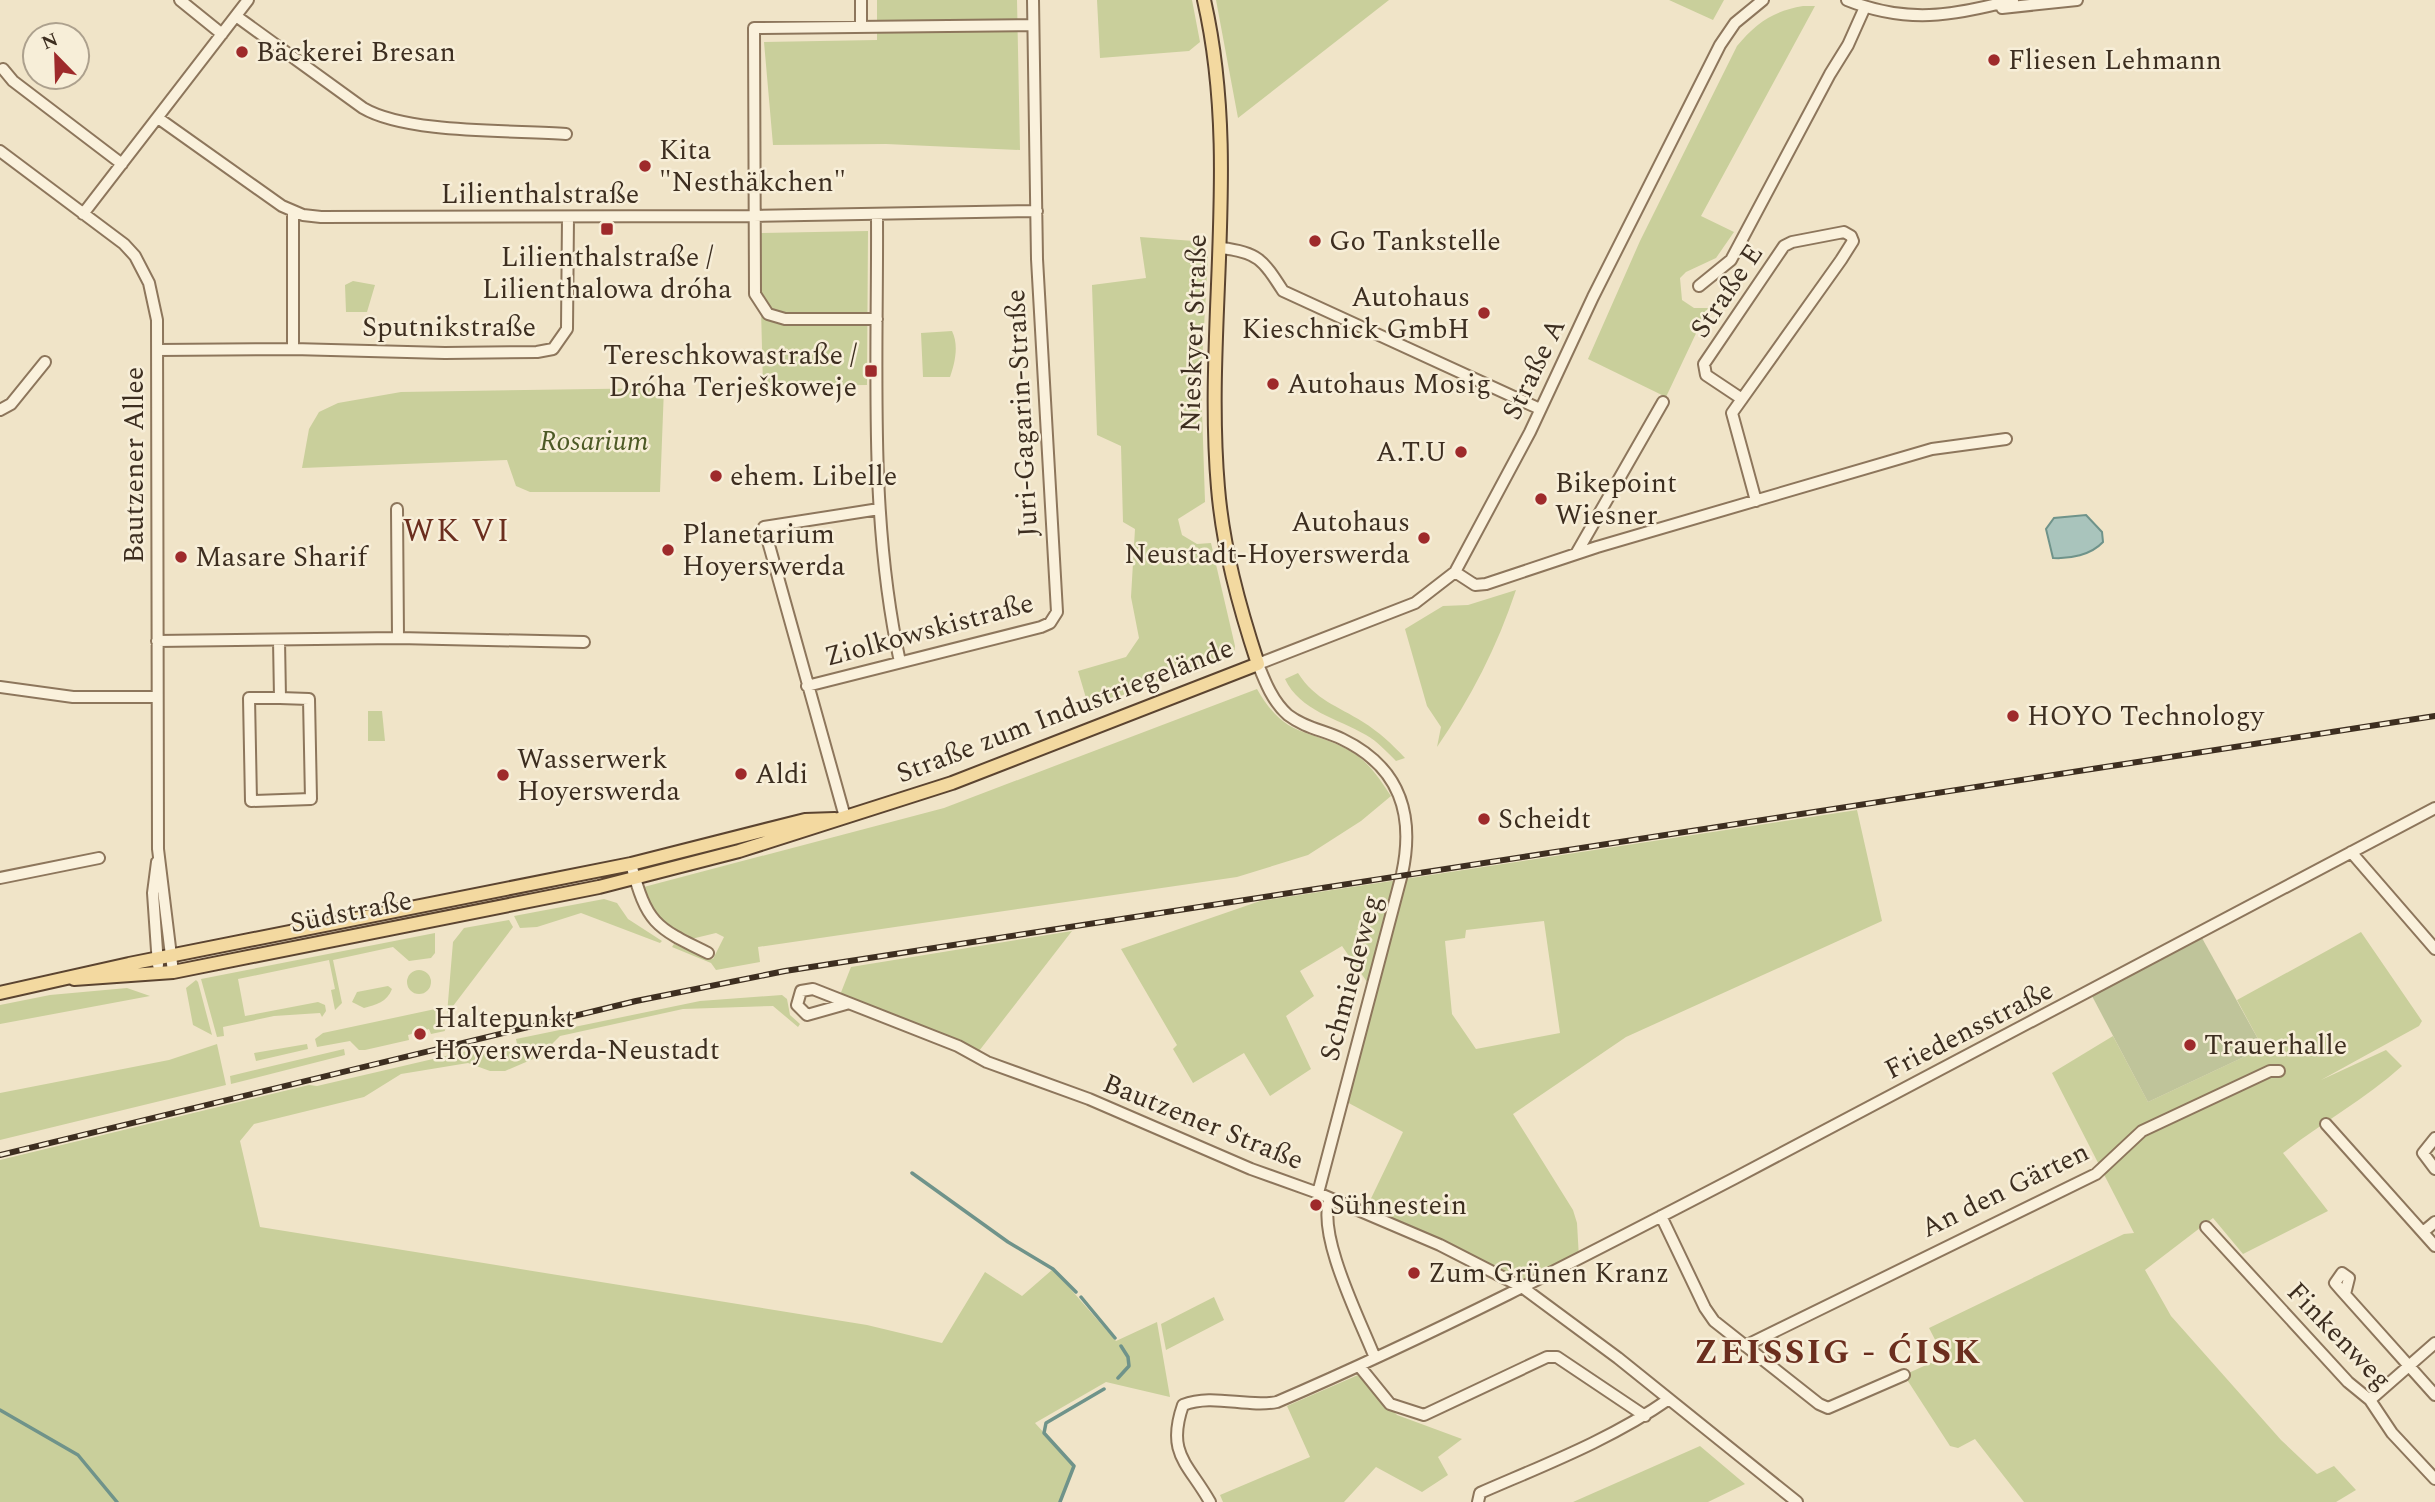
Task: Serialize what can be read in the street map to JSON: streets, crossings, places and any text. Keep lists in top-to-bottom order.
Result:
{
  "streets": {
    "main road": ["Nieskyer Straße", "Straße zum Industriegelände", "Südstraße"],
    "street": [
      "Lilienthalstraße",
      "Straße E",
      "Sputnikstraße",
      "Straße A",
      "Juri-Gagarin-Straße",
      "Bautzener Allee",
      "Ziolkowskistraße",
      "Schmiedeweg",
      "Friedensstraße",
      "Bautzener Straße",
      "An den Gärten",
      "Finkenweg"
    ]
  },
  "crossings": [
    ["Lilienthalstraße", "Sputnikstraße"],
    ["Lilienthalstraße", "Juri-Gagarin-Straße"],
    ["Sputnikstraße", "Bautzener Allee"],
    ["Nieskyer Straße", "Straße A"],
    ["Nieskyer Straße", "Straße zum Industriegelände"],
    ["Straße A", "Straße zum Industriegelände"],
    ["Juri-Gagarin-Straße", "Ziolkowskistraße"],
    ["Bautzener Allee", "Südstraße"],
    ["Ziolkowskistraße", "Straße zum Industriegelände"],
    ["Straße zum Industriegelände", "Südstraße"],
    ["Straße zum Industriegelände", "Schmiedeweg"],
    ["Schmiedeweg", "Bautzener Straße"],
    ["Friedensstraße", "Bautzener Straße"]
  ],
  "districts": ["WK VI", "ZEISSIG - ĆISK"],
  "parks": ["Rosarium"],
  "places": {
    "other": [
      "Bäckerei Bresan",
      "Fliesen Lehmann",
      "Kita \"Nesthäkchen\"",
      "Go Tankstelle",
      "Autohaus Kieschnick GmbH",
      "Autohaus Mosig",
      "A.T.U",
      "ehem. Libelle",
      "Bikepoint Wiesner",
      "Autohaus Neustadt-Hoyerswerda",
      "Planetarium Hoyerswerda",
      "Masare Sharif",
      "HOYO Technology",
      "Aldi",
      "Wasserwerk Hoyerswerda",
      "Scheidt",
      "Haltepunkt Hoyerswerda-Neustadt",
      "Trauerhalle",
      "Sühnestein",
      "Zum Grünen Kranz"
    ],
    "transit": ["Lilienthalstraße / Lilienthalowa dróha", "Tereschkowastraße / Dróha Terješkoweje"]
  },
  "north": "top left"
}
